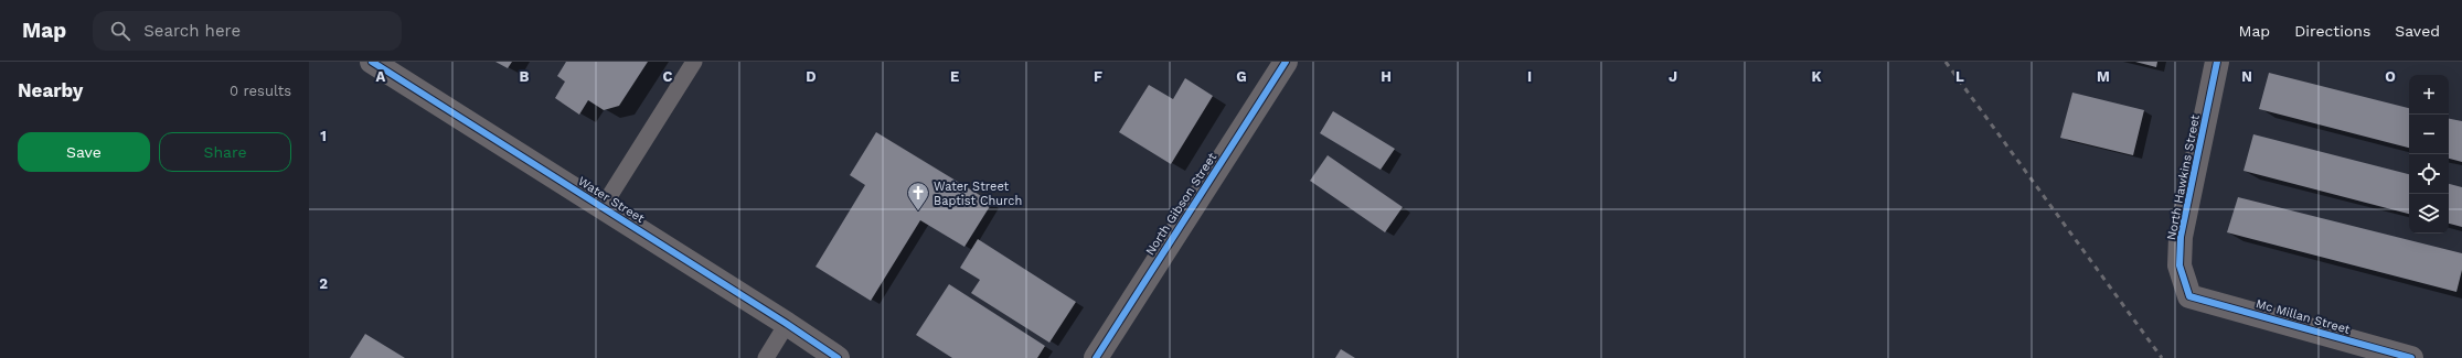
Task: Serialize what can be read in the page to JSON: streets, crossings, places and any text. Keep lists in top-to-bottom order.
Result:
{
  "streets": {
    "street": [
      "North Hawkins Street",
      "Water Street",
      "North Gibson Street",
      "Mc Millan Street"
    ]
  },
  "crossings": [
    ["North Hawkins Street", "Mc Millan Street"]
  ],
  "places": {
    "church": ["Water Street Baptist Church"]
  },
  "page": {
    "header": "Map",
    "search": "Search here",
    "nav": ["Map", "Directions", "Saved"],
    "heading": ["Nearby", "0 results"],
    "map_buttons": ["+", "−"],
    "buttons": ["Save", "Share"]
  },
  "grid": {
    "columns": [
      "A",
      "B",
      "C",
      "D",
      "E",
      "F",
      "G",
      "H",
      "I",
      "J",
      "K",
      "L",
      "M",
      "N",
      "O"
    ],
    "rows": ["1", "2"]
  }
}
